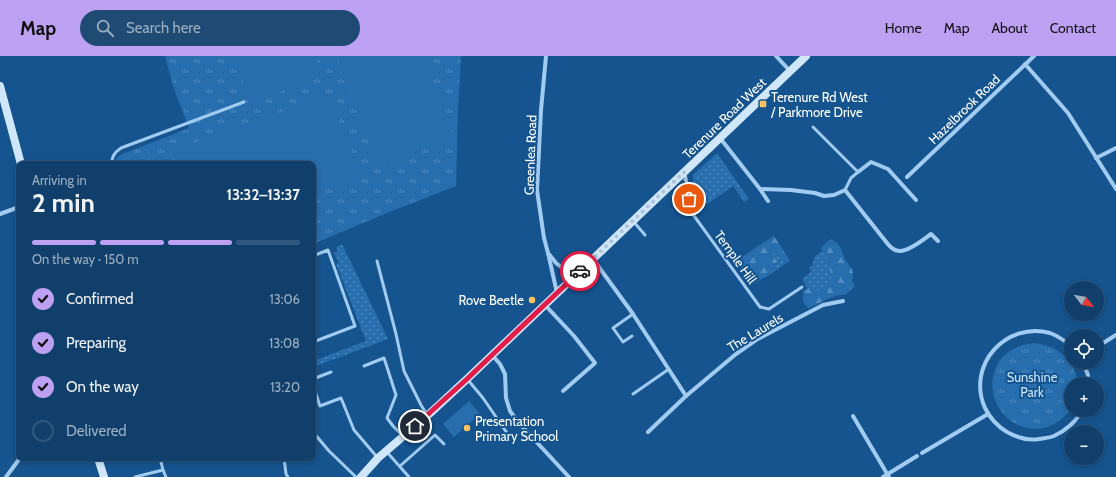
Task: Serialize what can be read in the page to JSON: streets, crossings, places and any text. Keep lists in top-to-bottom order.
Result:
{
  "streets": {
    "main road": ["Terenure Road West"],
    "street": ["Hazelbrook Road", "Greenlea Road", "The Laurels"],
    "lane": ["Temple Hill"]
  },
  "crossings": [
    ["Terenure Road West", "Greenlea Road"],
    ["Terenure Road West", "Temple Hill"]
  ],
  "parks": ["Sunshine Park"],
  "places": {
    "transit": ["Terenure Rd West / Parkmore Drive"],
    "other": ["Rove Beetle", "Presentation Primary School"]
  },
  "north": "bottom right",
  "page": {
    "header": "Map",
    "search": "Search here",
    "nav": [
      "Home",
      "Map",
      "About",
      "Contact"
    ],
    "heading": ["2 min", "Arriving in", "13:32–13:37"],
    "bar": "On the way · 150 m",
    "list": [
      ["Confirmed", "13:06"],
      ["Preparing", "13:08"],
      ["On the way", "13:20"],
      "Delivered"
    ],
    "map_buttons": ["+", "−"]
  }
}
